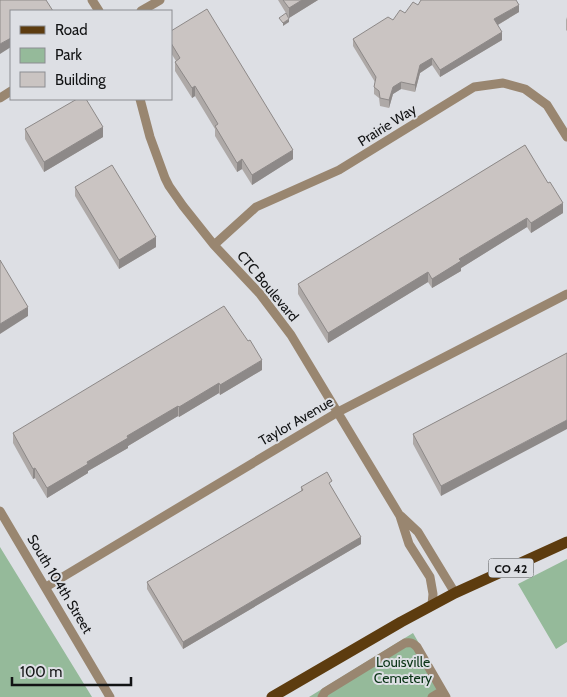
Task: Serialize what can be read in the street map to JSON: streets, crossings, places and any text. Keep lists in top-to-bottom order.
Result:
{
  "streets": {
    "main road": ["CO 42"],
    "street": [
      "Prairie Way",
      "CTC Boulevard",
      "Taylor Avenue",
      "South 104th Street"
    ]
  },
  "crossings": [
    ["Prairie Way", "CTC Boulevard"],
    ["CTC Boulevard", "Taylor Avenue"],
    ["CTC Boulevard", "CO 42"],
    ["Taylor Avenue", "South 104th Street"]
  ],
  "parks": ["Louisville Cemetery"],
  "legend": ["Road", "Park", "Building"],
  "scale_bar": "100 m"
}
